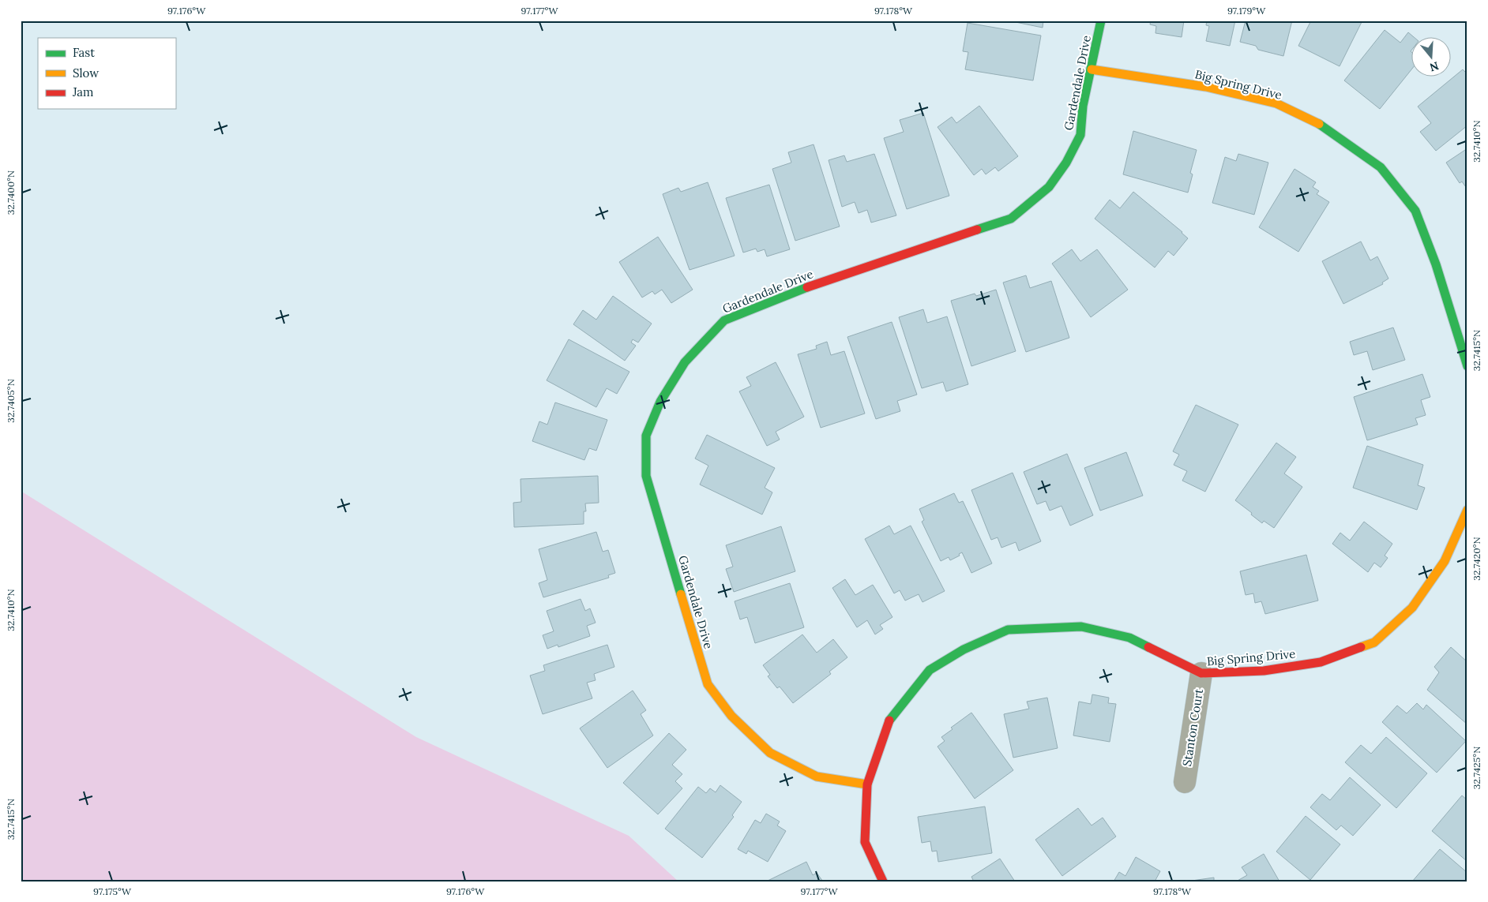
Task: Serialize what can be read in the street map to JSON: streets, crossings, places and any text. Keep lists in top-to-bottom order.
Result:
{
  "streets": {
    "street": ["Gardendale Drive", "Big Spring Drive", "Stanton Court"]
  },
  "crossings": [
    ["Gardendale Drive", "Big Spring Drive"],
    ["Big Spring Drive", "Stanton Court"]
  ],
  "legend": ["Fast", "Slow", "Jam"],
  "north": "bottom",
  "coordinates": [
    "97.176°W",
    "97.177°W",
    "97.178°W",
    "97.179°W",
    "32.7410°N",
    "32.7400°N",
    "32.7415°N",
    "32.7405°N",
    "32.7420°N",
    "32.7425°N",
    "97.175°W"
  ]
}
